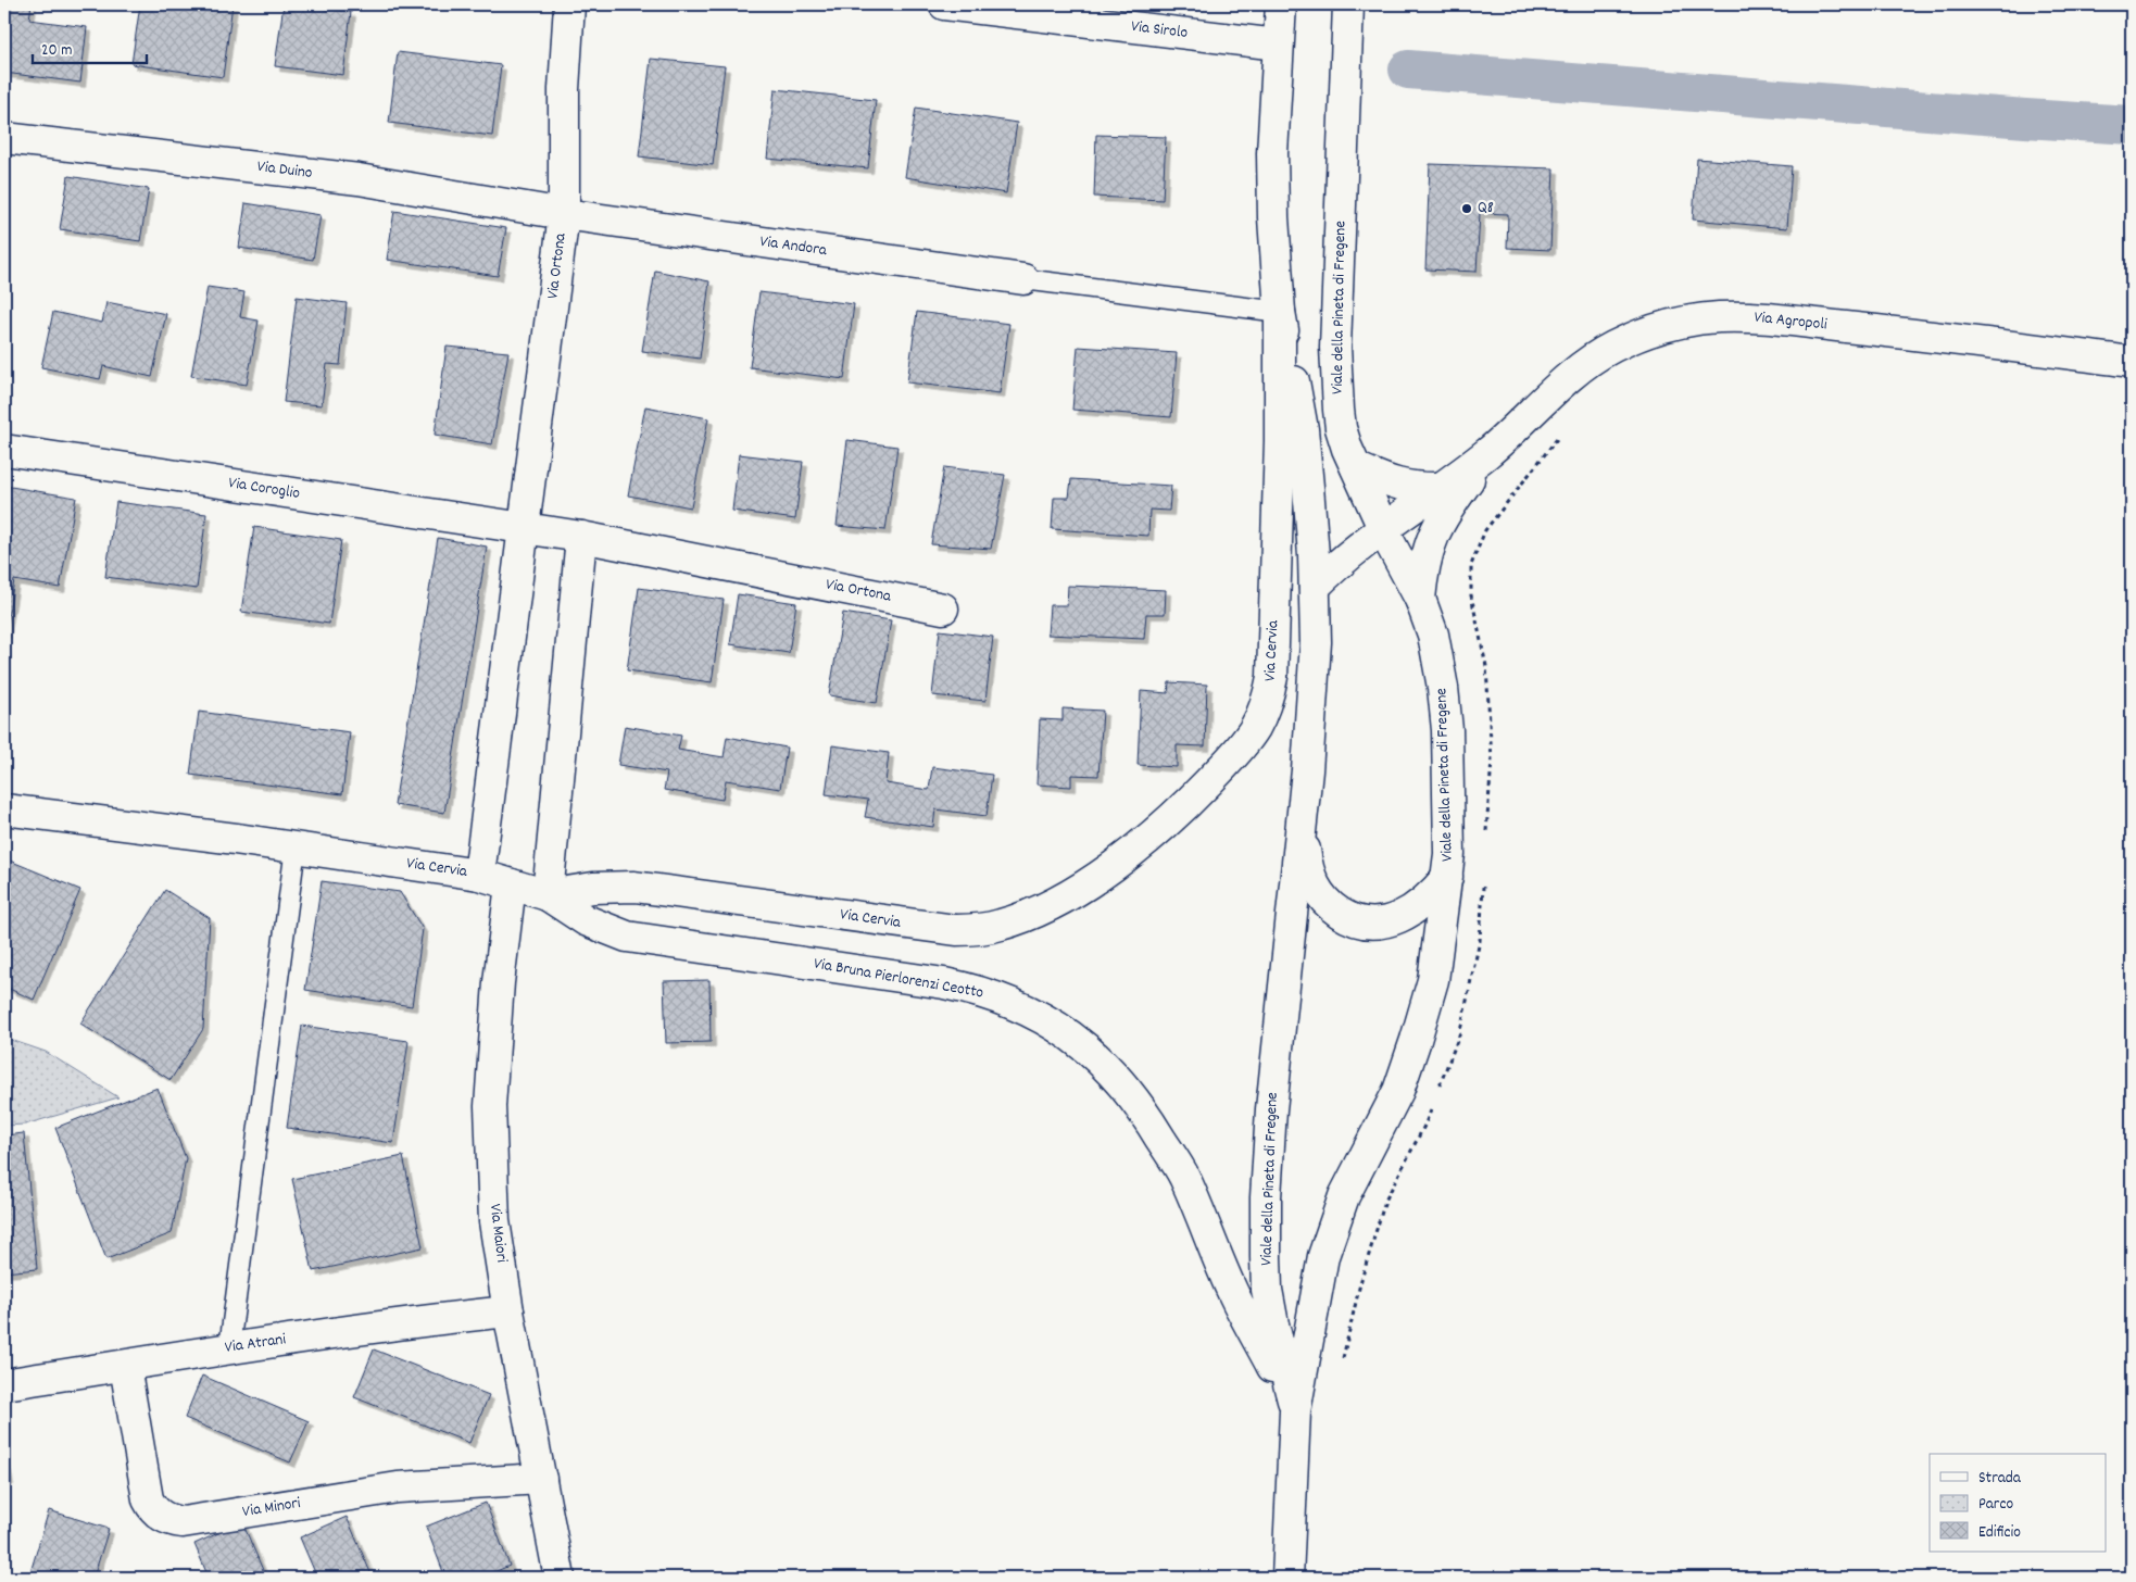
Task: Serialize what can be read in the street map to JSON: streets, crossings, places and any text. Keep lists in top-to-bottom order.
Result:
{
  "streets": {
    "street": [
      "Via Sirolo",
      "Via Duino",
      "Via Andora",
      "Via Ortona",
      "Viale della Pineta di Fregene",
      "Via Agropoli",
      "Via Coroglio",
      "Via Cervia",
      "Via Bruna Pierlorenzi Ceotto",
      "Via Maiori",
      "Via Atrani",
      "Via Minori"
    ]
  },
  "crossings": [
    ["Via Sirolo", "Viale della Pineta di Fregene"],
    ["Via Duino", "Via Andora"],
    ["Via Duino", "Via Ortona"],
    ["Via Andora", "Via Ortona"],
    ["Via Ortona", "Via Coroglio"],
    ["Via Ortona", "Via Cervia"],
    ["Viale della Pineta di Fregene", "Via Cervia"],
    ["Viale della Pineta di Fregene", "Via Bruna Pierlorenzi Ceotto"],
    ["Via Cervia", "Via Bruna Pierlorenzi Ceotto"],
    ["Via Cervia", "Via Maiori"],
    ["Via Maiori", "Via Atrani"],
    ["Via Maiori", "Via Minori"],
    ["Via Atrani", "Via Minori"]
  ],
  "places": ["Q8"],
  "legend": ["Strada", "Parco", "Edificio"],
  "scale_bar": "20 m"
}
